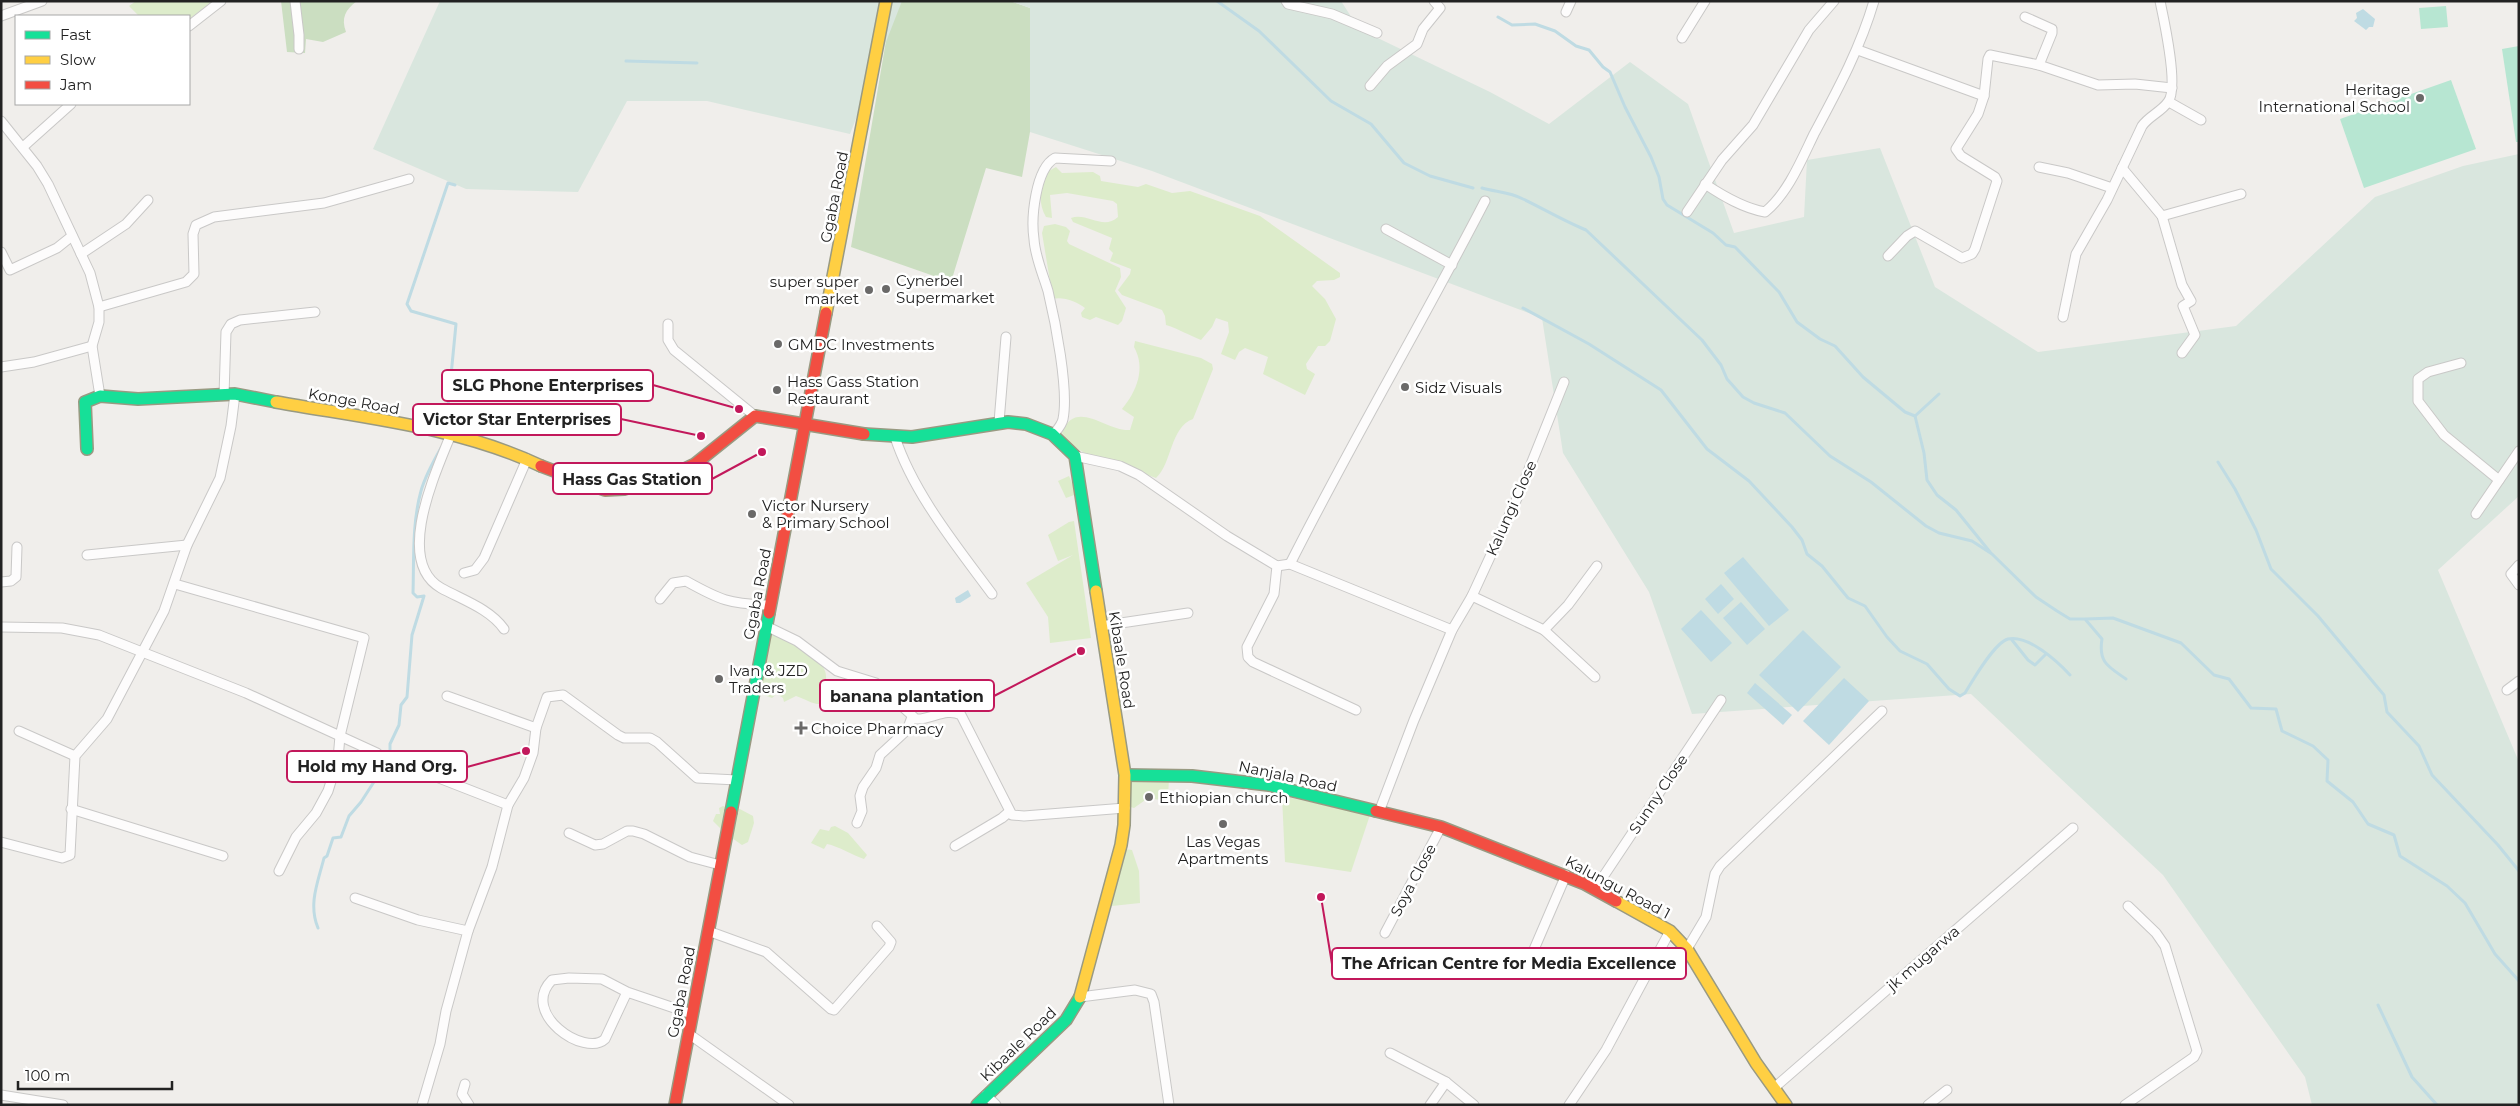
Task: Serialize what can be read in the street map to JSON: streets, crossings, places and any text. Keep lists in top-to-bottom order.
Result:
{
  "streets": {
    "street": [
      "Ggaba Road",
      "Konge Road",
      "Kalungi Close",
      "Kibaale Road",
      "Nanjala Road",
      "Sunny Close",
      "Soya Close",
      "Kalungu Road 1",
      "jk mugarwa"
    ]
  },
  "crossings": [
    ["Kalungi Close", "Nanjala Road"],
    ["Kibaale Road", "Nanjala Road"],
    ["Nanjala Road", "Soya Close"],
    ["Nanjala Road", "Kalungu Road 1"],
    ["Sunny Close", "Kalungu Road 1"],
    ["Soya Close", "Kalungu Road 1"],
    ["Kalungu Road 1", "jk mugarwa"]
  ],
  "places": {
    "other": [
      "Heritage International School",
      "Cynerbel Supermarket",
      "super super market",
      "GMDC Investments",
      "Sidz Visuals",
      "Hass Gass Station Restaurant",
      "SLG Phone Enterprises",
      "Victor Star Enterprises",
      "Hass Gas Station",
      "Victor Nursery & Primary School",
      "banana plantation",
      "Ivan & JZD Traders",
      "Hold my Hand Org.",
      "Ethiopian church",
      "Las Vegas Apartments",
      "The African Centre for Media Excellence"
    ],
    "health": ["Choice Pharmacy"]
  },
  "legend": ["Fast", "Slow", "Jam"],
  "scale_bar": "100 m"
}
